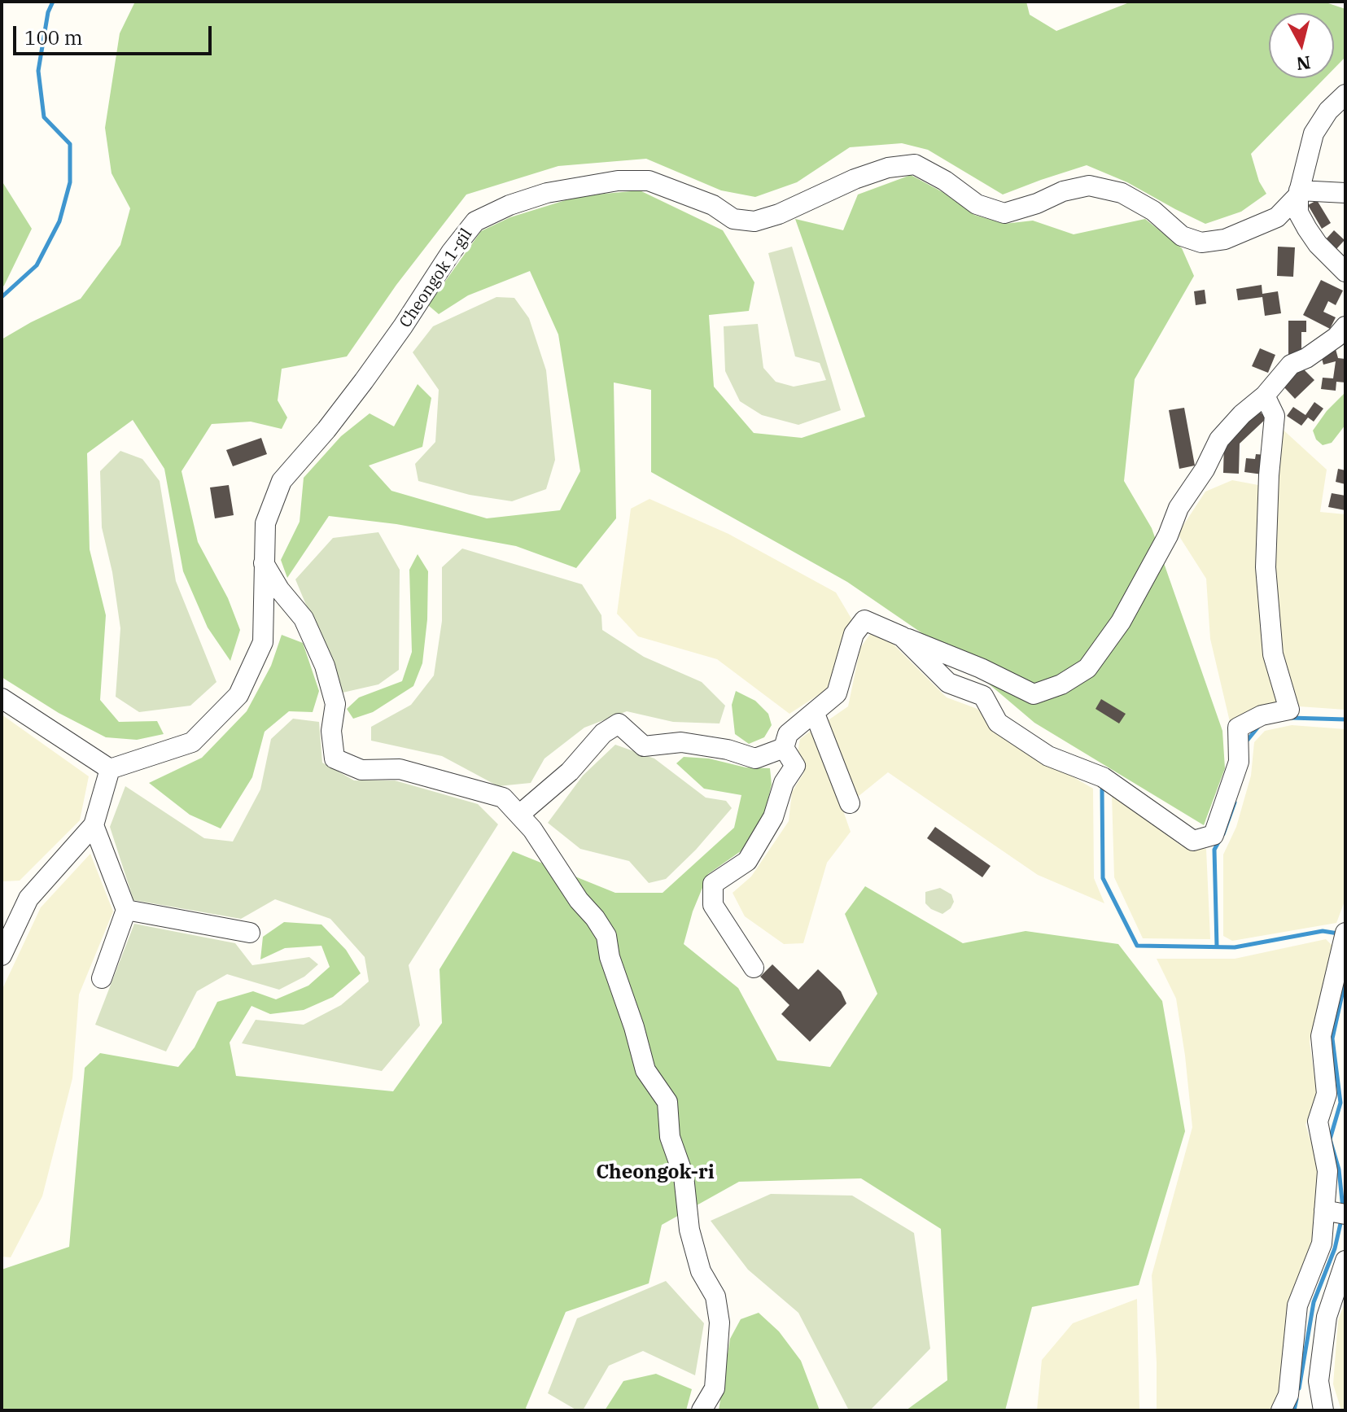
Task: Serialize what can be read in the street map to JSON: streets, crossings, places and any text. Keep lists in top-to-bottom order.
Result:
{
  "streets": {
    "street": ["Cheongok 1-gil"]
  },
  "districts": ["Cheongok-ri"],
  "scale_bar": "100 m",
  "north": "bottom"
}
